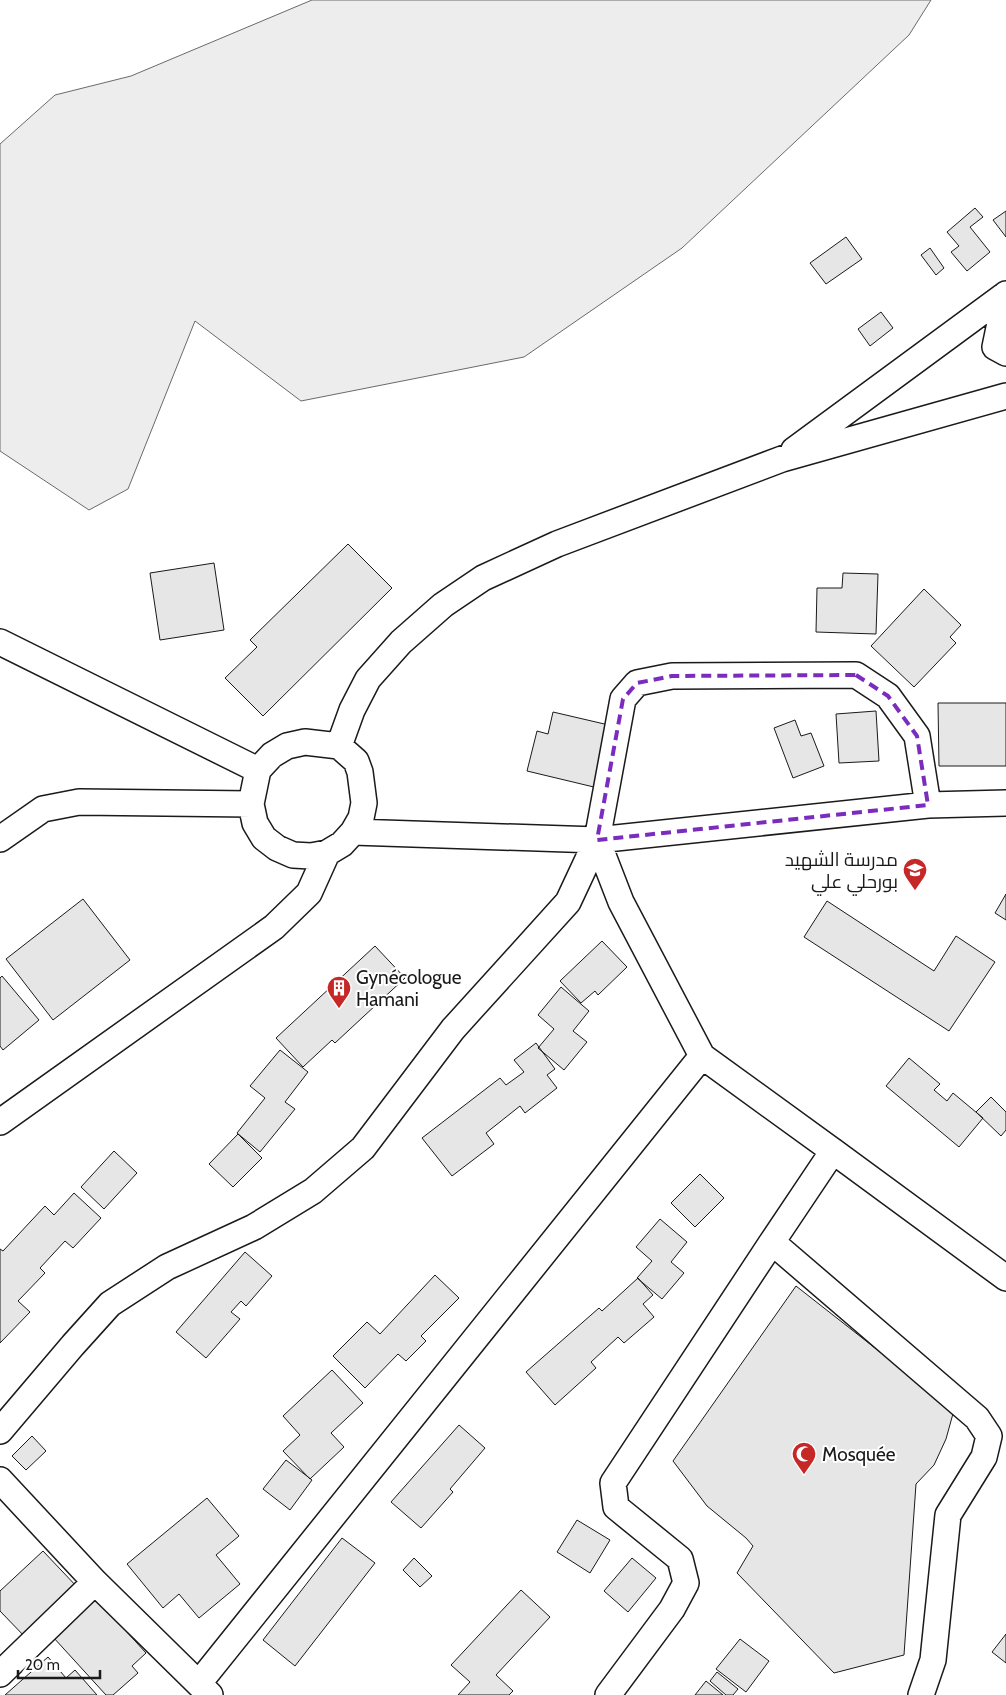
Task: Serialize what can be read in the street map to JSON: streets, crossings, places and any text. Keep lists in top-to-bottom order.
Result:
{
  "places": {
    "school or university": ["مدرسة الشهيد بورحلي علي"],
    "building": ["Gynécologue Hamani"],
    "mosque": ["Mosquée"]
  },
  "scale_bar": "20 m"
}
